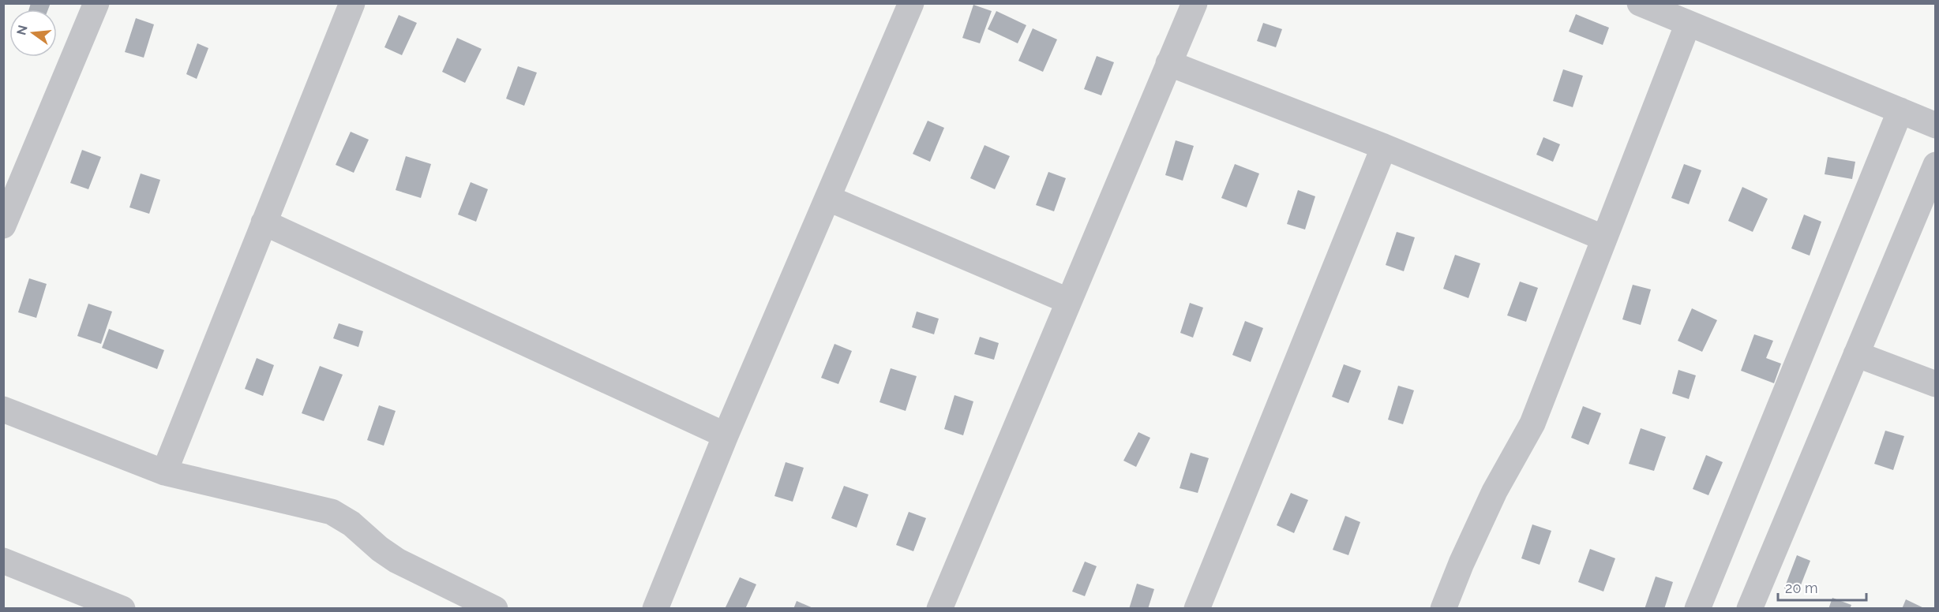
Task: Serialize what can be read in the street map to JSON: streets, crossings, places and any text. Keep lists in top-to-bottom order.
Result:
{
  "scale_bar": "20 m",
  "north": "left"
}
